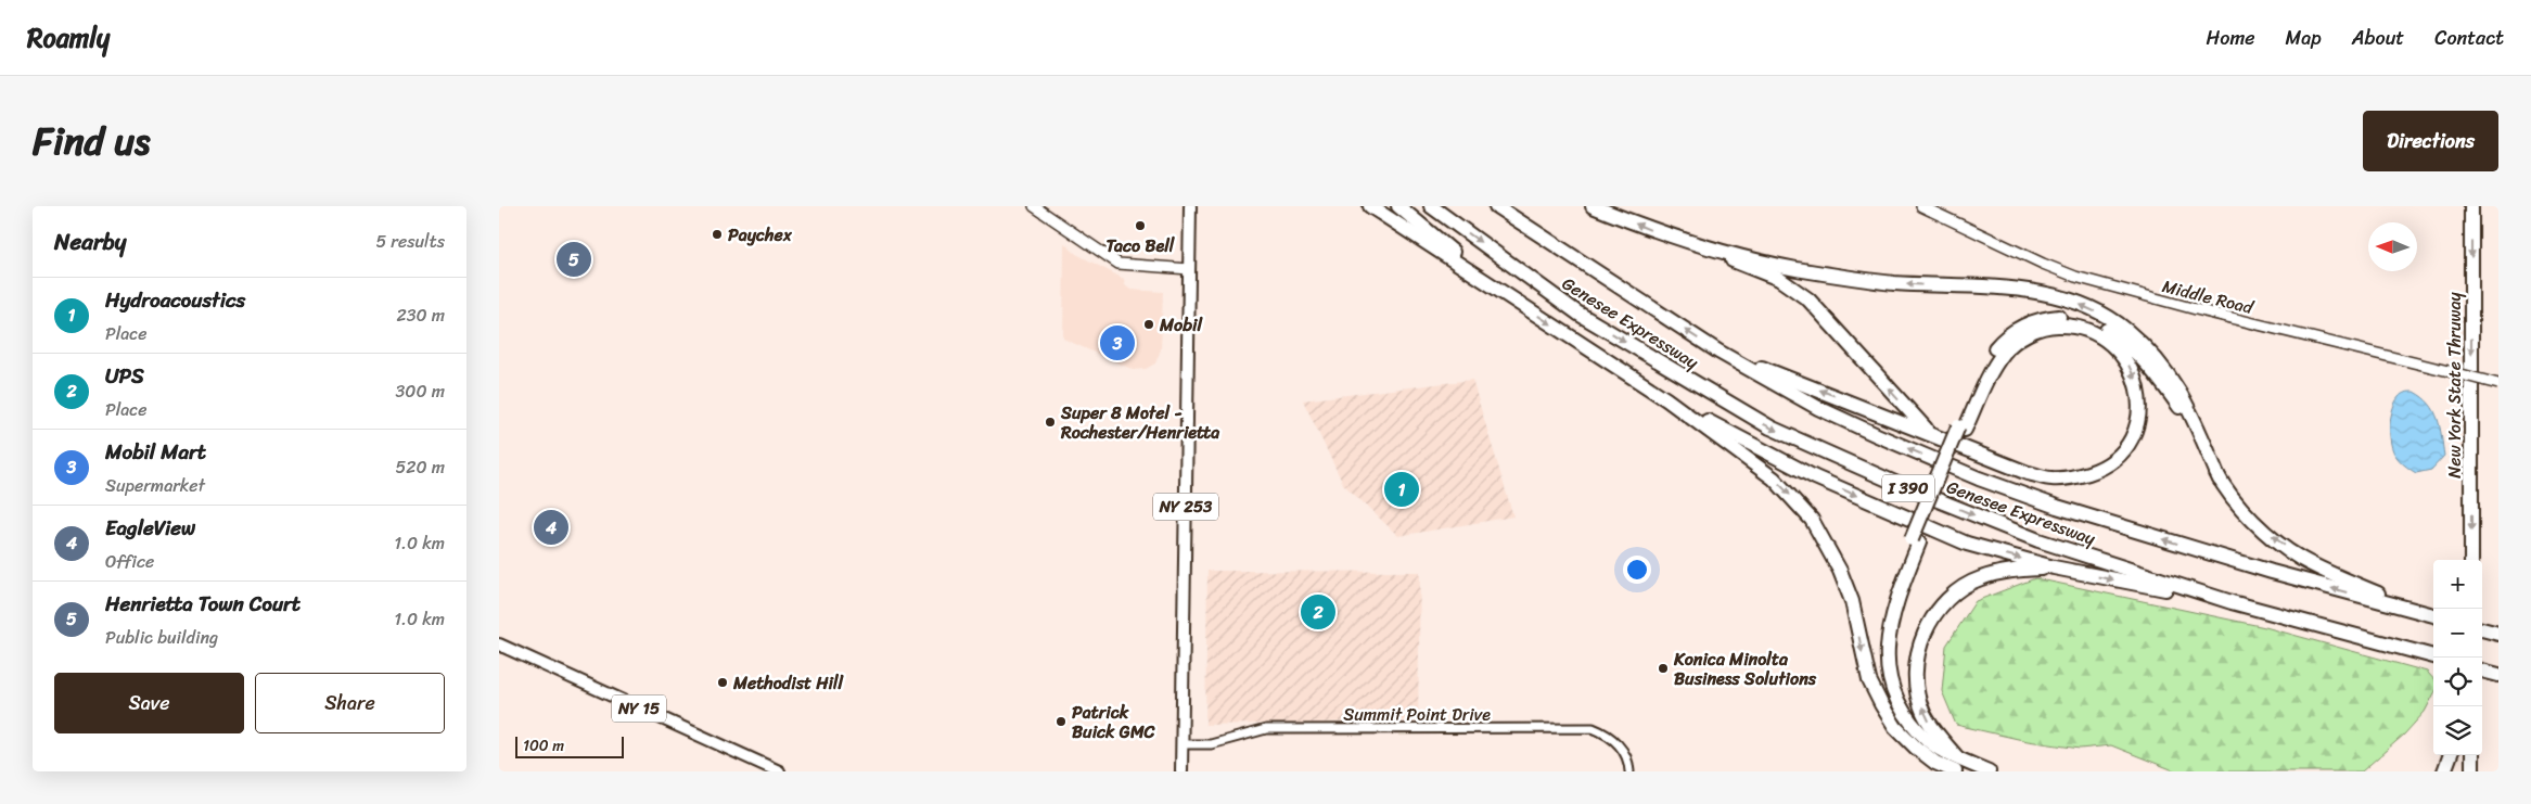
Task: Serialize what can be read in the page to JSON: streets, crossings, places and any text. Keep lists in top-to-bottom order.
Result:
{
  "streets": {
    "highway": ["Genesee Expressway", "New York State Thruway", "I 390"],
    "main road": ["NY 253", "NY 15"],
    "street": ["Middle Road", "Summit Point Drive"]
  },
  "crossings": [
    ["NY 253", "Summit Point Drive"]
  ],
  "one_way": ["New York State Thruway"],
  "places": [
    "Taco Bell",
    "Paychex",
    "Mobil",
    "Super 8 Motel - Rochester/Henrietta",
    "Konica Minolta Business Solutions",
    "Methodist Hill",
    "Patrick Buick GMC"
  ],
  "scale_bar": "100 m",
  "north": "left",
  "page": {
    "header": "Roamly",
    "nav": [
      "Home",
      "Map",
      "About",
      "Contact"
    ],
    "title": "Find us",
    "buttons": [
      "Directions",
      ["Save", "Share"]
    ],
    "heading": ["Nearby", "5 results"],
    "pins": [
      "5",
      "3",
      "1",
      "4",
      "2"
    ],
    "list": [
      {
        "mark": "1",
        "name": "Hydroacoustics",
        "note": "Place",
        "value": "230 m"
      },
      {
        "mark": "2",
        "name": "UPS",
        "note": "Place",
        "value": "300 m"
      },
      {
        "mark": "3",
        "name": "Mobil Mart",
        "note": "Supermarket",
        "value": "520 m"
      },
      {
        "mark": "4",
        "name": "EagleView",
        "note": "Office",
        "value": "1.0 km"
      },
      {
        "mark": "5",
        "name": "Henrietta Town Court",
        "note": "Public building",
        "value": "1.0 km"
      }
    ],
    "map_buttons": ["+", "−"],
    "scale": "100 m"
  }
}
